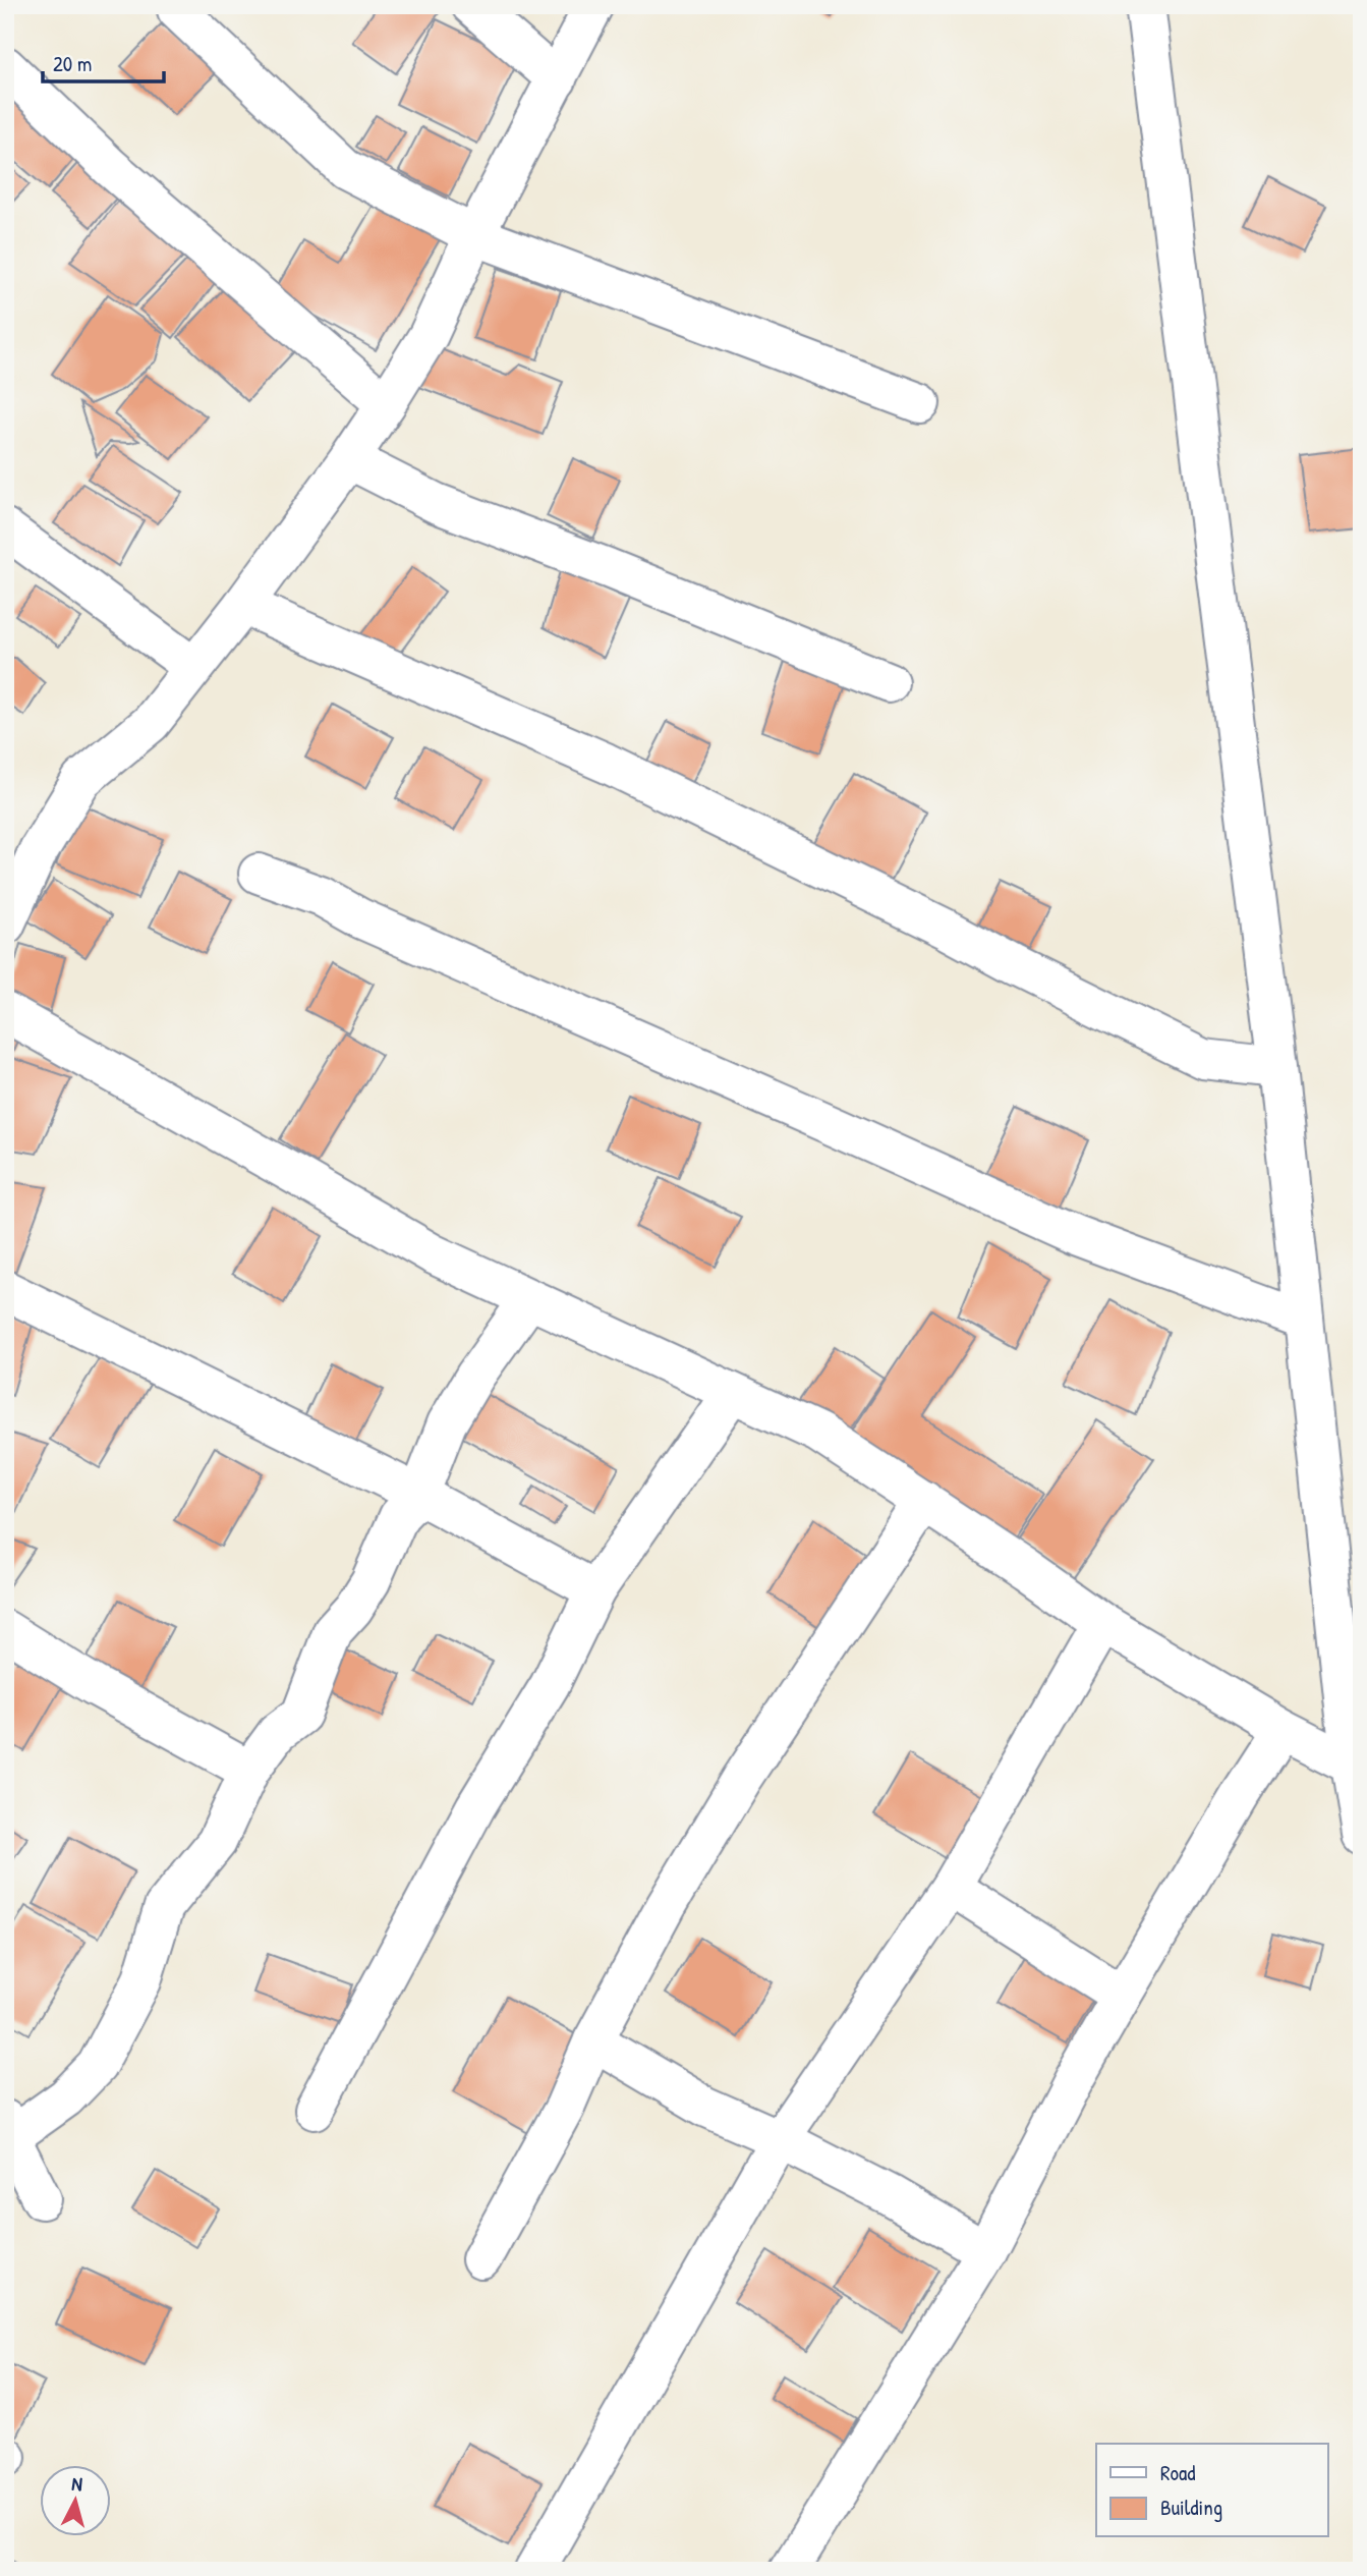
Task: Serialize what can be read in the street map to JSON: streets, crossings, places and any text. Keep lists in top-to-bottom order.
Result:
{
  "legend": ["Road", "Building"],
  "scale_bar": "20 m",
  "north": "top"
}
